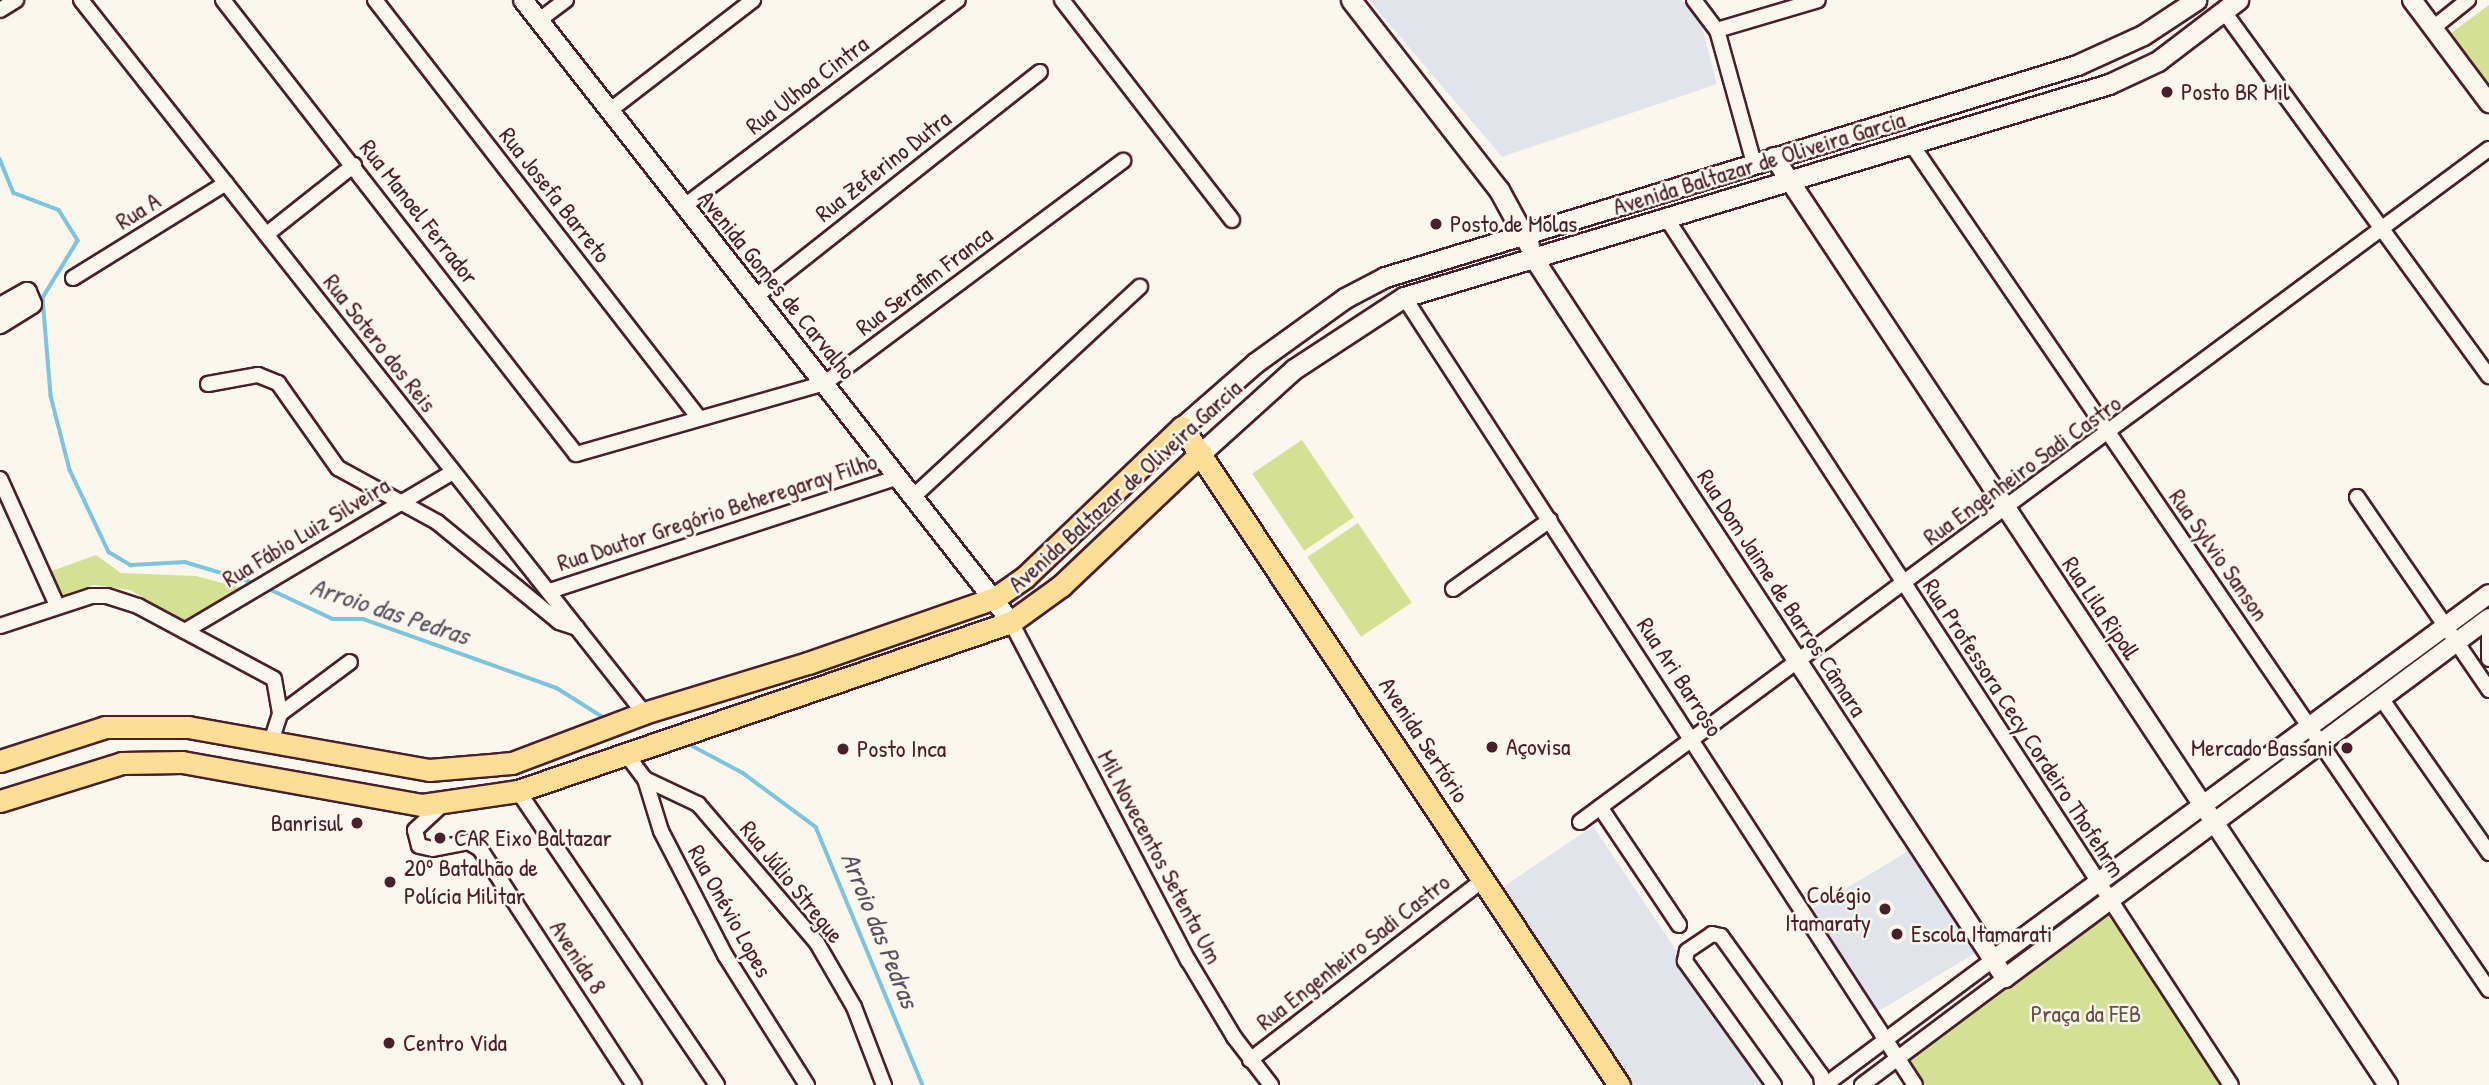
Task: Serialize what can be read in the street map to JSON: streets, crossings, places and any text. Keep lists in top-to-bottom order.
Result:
{
  "streets": {
    "main road": ["Avenida Baltazar de Oliveira Garcia", "Rua Dom Jaime de Barros Câmara", "Avenida Sertório"],
    "street": [
      "Rua Ulhoa Cintra",
      "Rua Zeferino Dutra",
      "Rua Josefa Barreto",
      "Rua A",
      "Rua Manoel Ferrador",
      "Rua Serafim Franca",
      "Avenida Gomes de Carvalho",
      "Rua Sotero dos Reis",
      "Rua Engenheiro Sadi Castro",
      "Rua Doutor Gregório Beheregaray Filho",
      "Rua Fábio Luiz Silveira",
      "Rua Sylvio Sanson",
      "Rua Lila Ripoll",
      "Rua Ari Barroso",
      "Rua Professora Cecy Cordeiro Thofehrm",
      "Mil Novecentos Setenta Um",
      "Rua Júlio Stregue",
      "Rua Onévio Lopes",
      "Avenida 8"
    ]
  },
  "crossings": [
    ["Rua Ulhoa Cintra", "Avenida Gomes de Carvalho"],
    ["Avenida Baltazar de Oliveira Garcia", "Avenida Gomes de Carvalho"],
    ["Avenida Baltazar de Oliveira Garcia", "Rua Sotero dos Reis"],
    ["Avenida Baltazar de Oliveira Garcia", "Rua Sylvio Sanson"],
    ["Avenida Baltazar de Oliveira Garcia", "Rua Dom Jaime de Barros Câmara"],
    ["Avenida Baltazar de Oliveira Garcia", "Rua Lila Ripoll"],
    ["Avenida Baltazar de Oliveira Garcia", "Rua Ari Barroso"],
    ["Avenida Baltazar de Oliveira Garcia", "Rua Professora Cecy Cordeiro Thofehrm"],
    ["Avenida Baltazar de Oliveira Garcia", "Avenida Sertório"],
    ["Avenida Baltazar de Oliveira Garcia", "Mil Novecentos Setenta Um"],
    ["Avenida Baltazar de Oliveira Garcia", "Rua Onévio Lopes"],
    ["Avenida Baltazar de Oliveira Garcia", "Avenida 8"],
    ["Rua Zeferino Dutra", "Avenida Gomes de Carvalho"],
    ["Rua Josefa Barreto", "Rua Serafim Franca"],
    ["Rua A", "Rua Sotero dos Reis"],
    ["Rua Manoel Ferrador", "Rua Serafim Franca"],
    ["Rua Serafim Franca", "Avenida Gomes de Carvalho"],
    ["Avenida Gomes de Carvalho", "Rua Doutor Gregório Beheregaray Filho"],
    ["Avenida Gomes de Carvalho", "Mil Novecentos Setenta Um"],
    ["Rua Sotero dos Reis", "Rua Doutor Gregório Beheregaray Filho"],
    ["Rua Sotero dos Reis", "Rua Fábio Luiz Silveira"],
    ["Rua Engenheiro Sadi Castro", "Rua Sylvio Sanson"],
    ["Rua Engenheiro Sadi Castro", "Rua Dom Jaime de Barros Câmara"],
    ["Rua Engenheiro Sadi Castro", "Rua Lila Ripoll"],
    ["Rua Engenheiro Sadi Castro", "Rua Ari Barroso"],
    ["Rua Engenheiro Sadi Castro", "Rua Professora Cecy Cordeiro Thofehrm"],
    ["Rua Engenheiro Sadi Castro", "Avenida Sertório"],
    ["Rua Engenheiro Sadi Castro", "Mil Novecentos Setenta Um"],
    ["Rua Júlio Stregue", "Rua Onévio Lopes"]
  ],
  "water": ["Arroio das Pedras"],
  "parks": ["Praça da FEB"],
  "places": [
    "Posto BR Mil",
    "Posto de Molas",
    "Açovisa",
    "Mercado Bassani",
    "Posto Inca",
    "Banrisul",
    "CAR Eixo Baltazar",
    "20º Batalhão de Polícia Militar",
    "Colégio Itamaraty",
    "Escola Itamarati",
    "Centro Vida"
  ]
}
